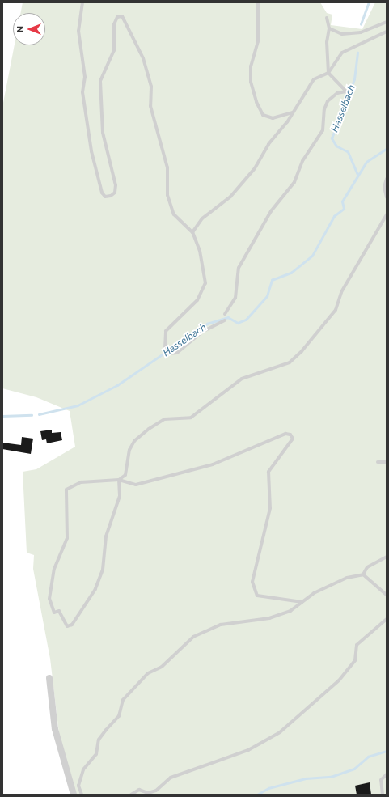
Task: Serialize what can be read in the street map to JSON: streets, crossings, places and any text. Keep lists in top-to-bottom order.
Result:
{
  "water": ["Hasselbach"],
  "north": "left"
}
